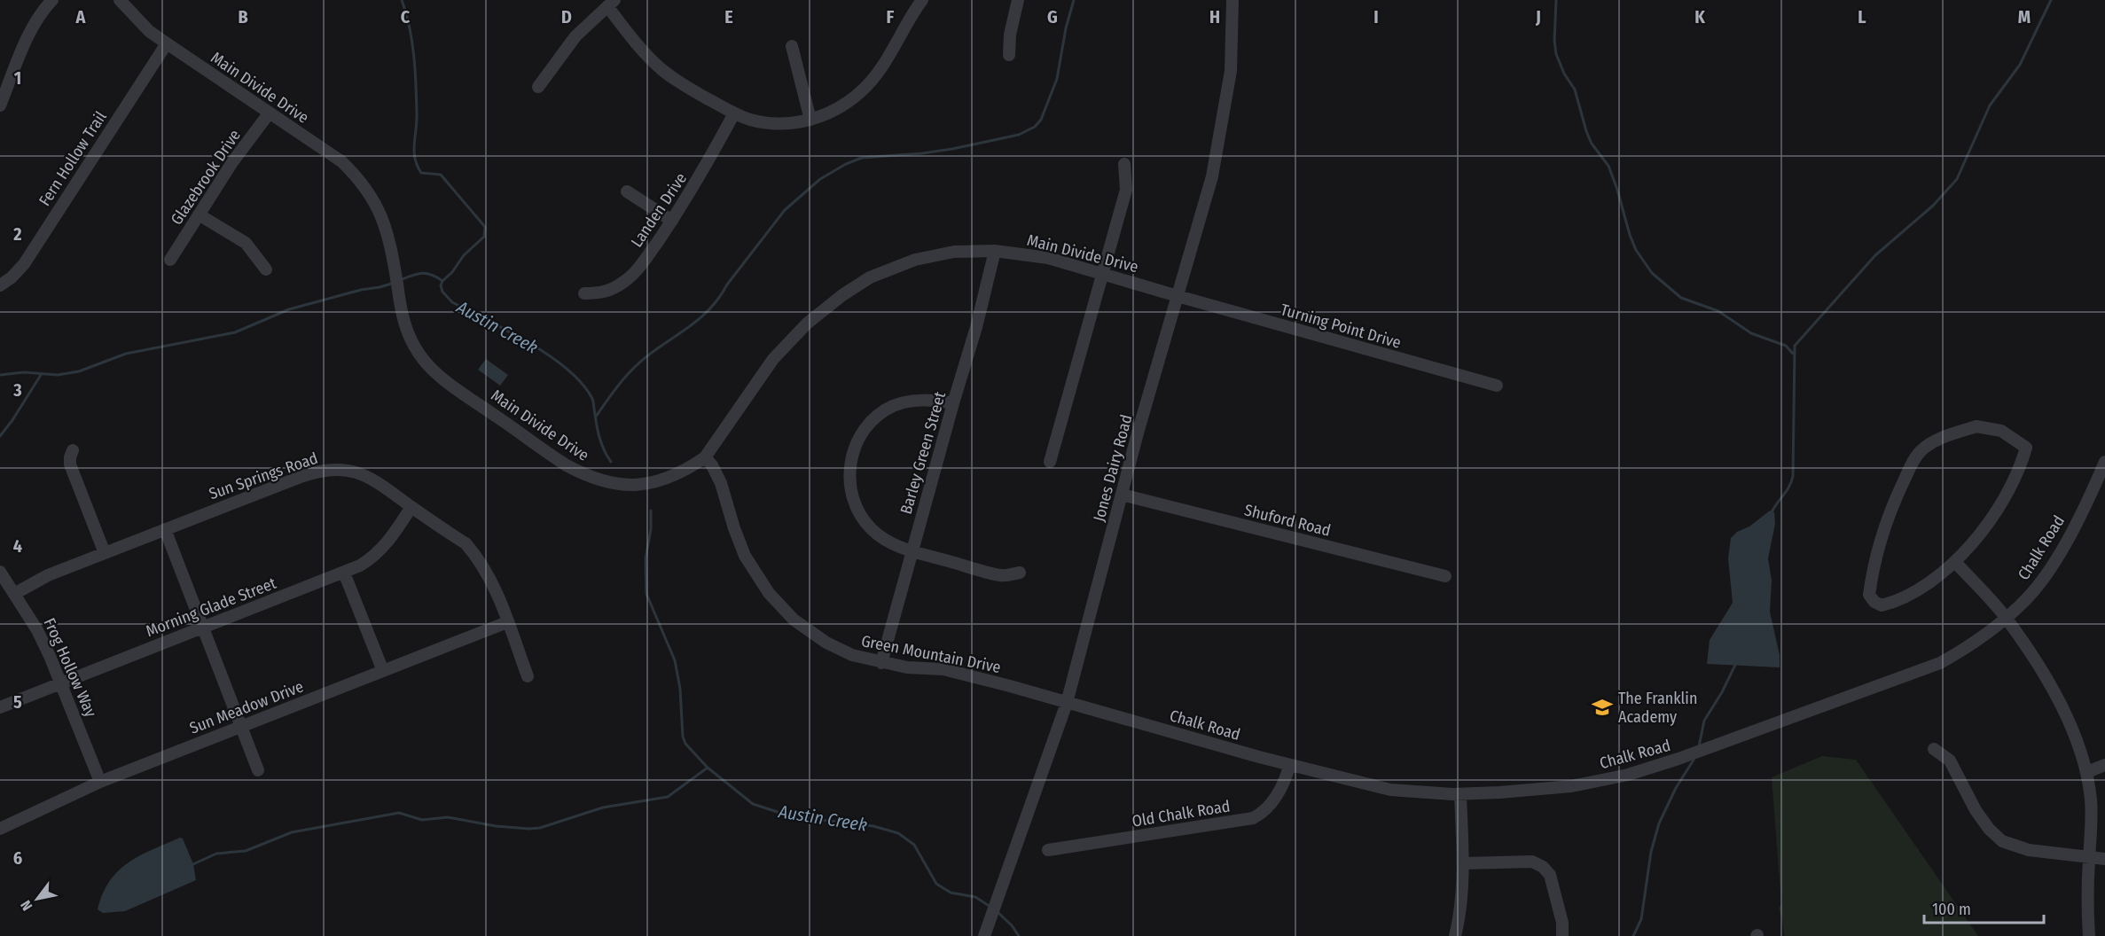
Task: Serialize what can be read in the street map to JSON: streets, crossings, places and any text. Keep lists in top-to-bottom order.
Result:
{
  "streets": {
    "street": [
      "Main Divide Drive",
      "Fern Hollow Trail",
      "Glazebrook Drive",
      "Landen Drive",
      "Turning Point Drive",
      "Barley Green Street",
      "Jones Dairy Road",
      "Sun Springs Road",
      "Shuford Road",
      "Chalk Road",
      "Morning Glade Street",
      "Green Mountain Drive",
      "Frog Hollow Way",
      "Sun Meadow Drive",
      "Old Chalk Road"
    ]
  },
  "crossings": [
    ["Main Divide Drive", "Fern Hollow Trail"],
    ["Main Divide Drive", "Glazebrook Drive"],
    ["Main Divide Drive", "Turning Point Drive"],
    ["Main Divide Drive", "Barley Green Street"],
    ["Main Divide Drive", "Jones Dairy Road"],
    ["Main Divide Drive", "Green Mountain Drive"],
    ["Turning Point Drive", "Jones Dairy Road"],
    ["Barley Green Street", "Green Mountain Drive"],
    ["Jones Dairy Road", "Shuford Road"],
    ["Jones Dairy Road", "Chalk Road"],
    ["Jones Dairy Road", "Green Mountain Drive"],
    ["Sun Springs Road", "Morning Glade Street"],
    ["Sun Springs Road", "Frog Hollow Way"],
    ["Sun Springs Road", "Sun Meadow Drive"],
    ["Chalk Road", "Green Mountain Drive"],
    ["Chalk Road", "Old Chalk Road"],
    ["Morning Glade Street", "Frog Hollow Way"],
    ["Frog Hollow Way", "Sun Meadow Drive"]
  ],
  "water": ["Austin Creek"],
  "places": {
    "school or university": ["The Franklin Academy"]
  },
  "scale_bar": "100 m",
  "north": "bottom left",
  "grid": {
    "columns": [
      "A",
      "B",
      "C",
      "D",
      "E",
      "F",
      "G",
      "H",
      "I",
      "J",
      "K",
      "L",
      "M"
    ],
    "rows": [
      "1",
      "2",
      "3",
      "4",
      "5",
      "6"
    ]
  }
}
